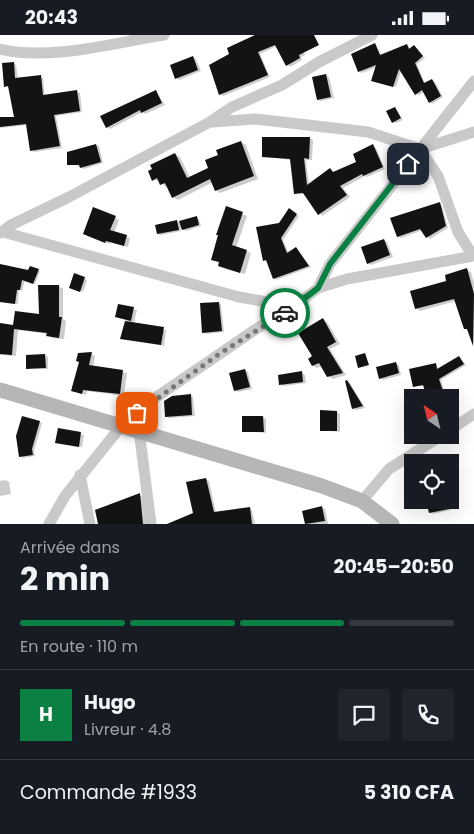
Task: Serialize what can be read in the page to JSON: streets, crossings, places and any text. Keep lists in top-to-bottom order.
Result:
{
  "north": "top left",
  "page": {
    "status": "20:43",
    "heading": ["2 min", "Arrivée dans", "20:45–20:50"],
    "panel": [
      "Hugo",
      "Livreur · 4.8",
      "Commande #1933",
      "5 310 CFA"
    ],
    "bar": "En route · 110 m",
    "round": "H"
  }
}
